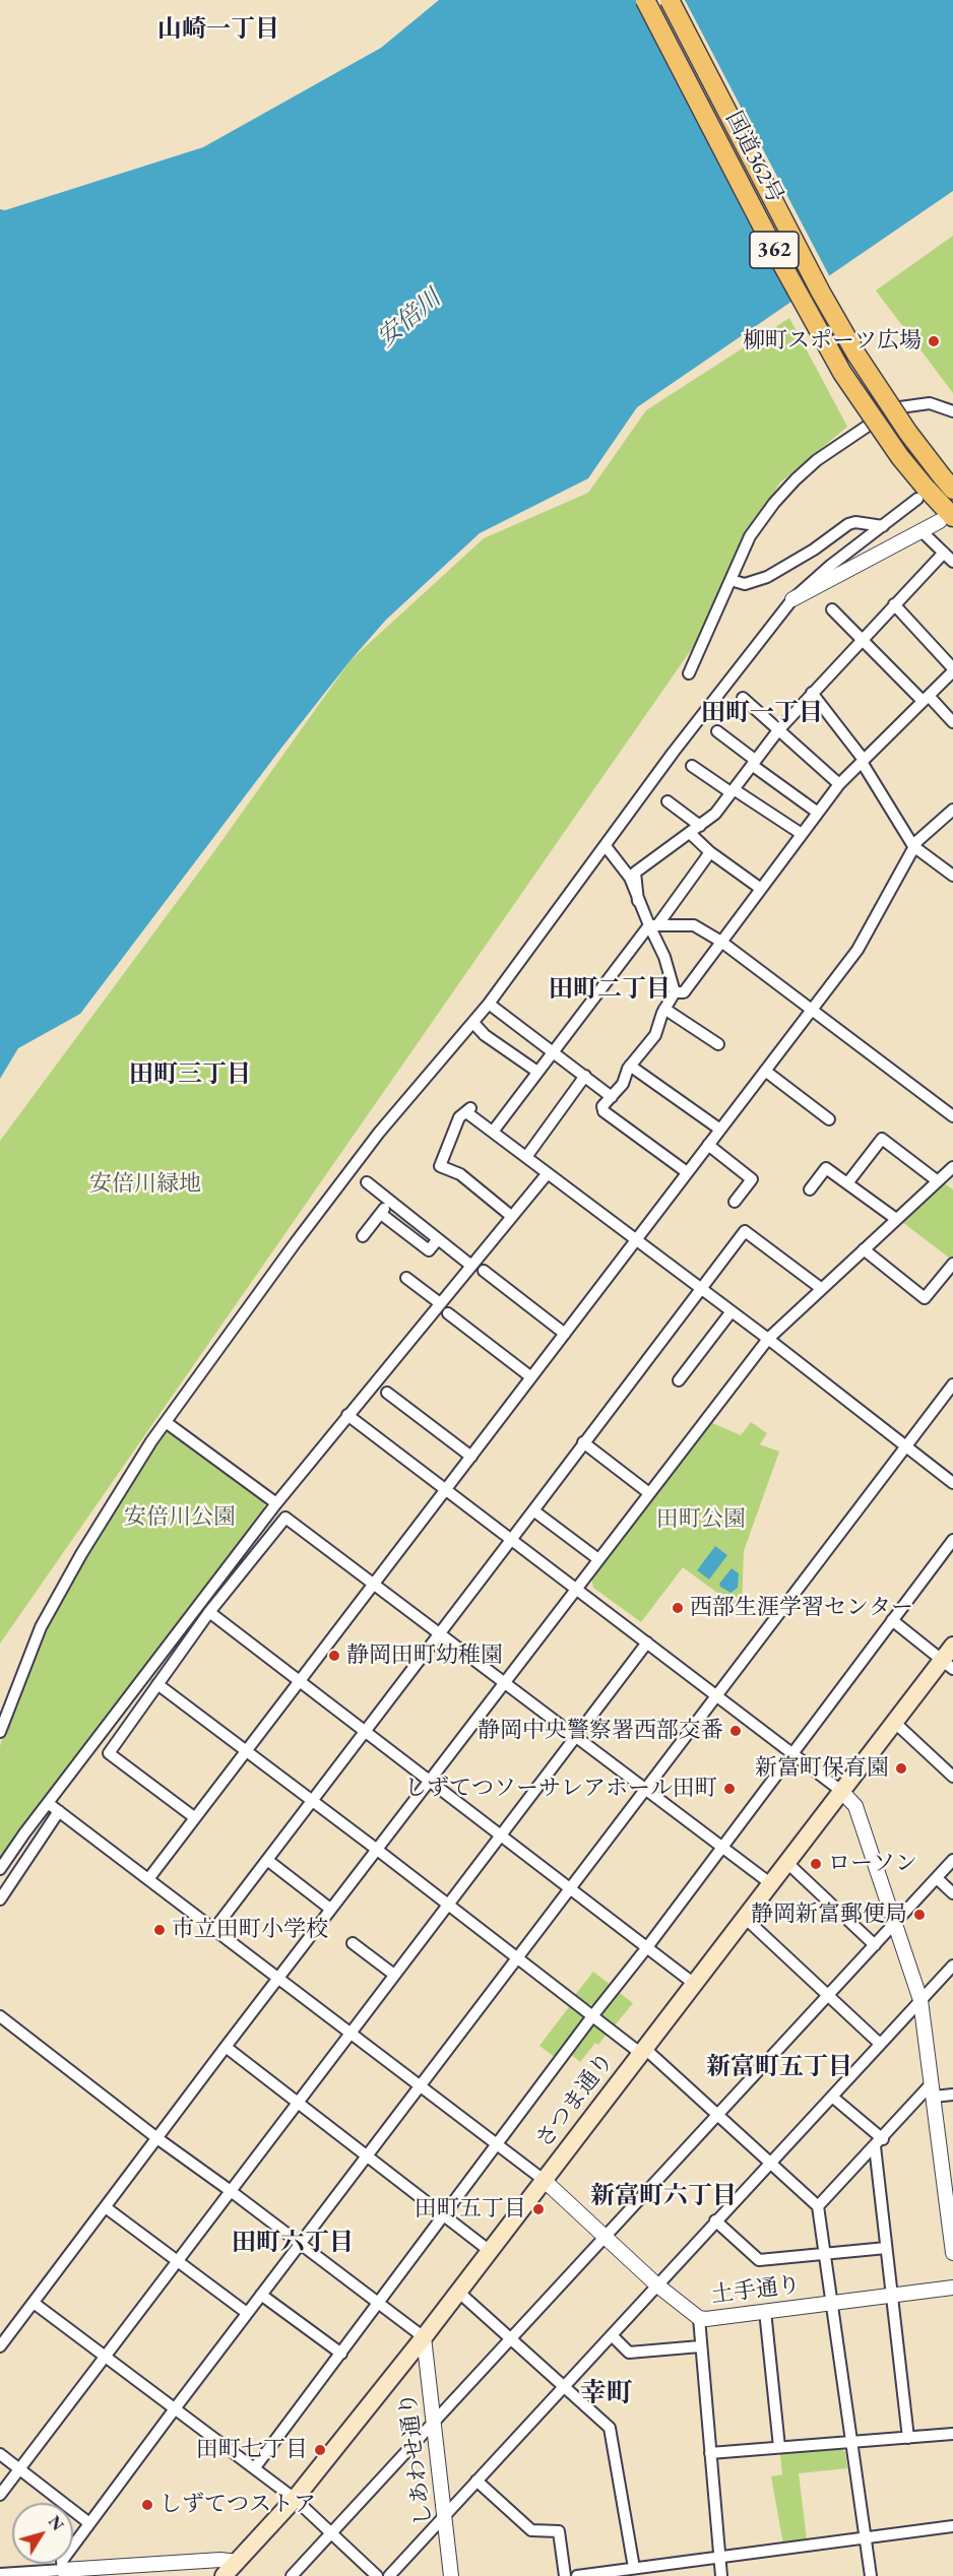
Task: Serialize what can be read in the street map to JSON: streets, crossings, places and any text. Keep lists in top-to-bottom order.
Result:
{
  "streets": {
    "highway": ["国道362号", "362"],
    "main road": ["さつま通り"],
    "street": ["土手通り", "しあわせ通り"]
  },
  "crossings": [
    ["国道362号", "362"],
    ["さつま通り", "土手通り"],
    ["さつま通り", "しあわせ通り"]
  ],
  "districts": [
    "山崎一丁目",
    "田町一丁目",
    "田町二丁目",
    "田町三丁目",
    "新富町五丁目",
    "新富町六丁目",
    "田町六丁目",
    "幸町"
  ],
  "water": ["安倍川"],
  "parks": ["安倍川緑地", "安倍川公園", "田町公園"],
  "places": [
    "柳町スポーツ広場",
    "西部生涯学習センター",
    "静岡田町幼稚園",
    "静岡中央警察署西部交番",
    "新富町保育園",
    "しずてつソーサレアホール田町",
    "ローソン",
    "静岡新富郵便局",
    "市立田町小学校",
    "田町五丁目",
    "田町七丁目",
    "しずてつストア"
  ],
  "north": "top right"
}
